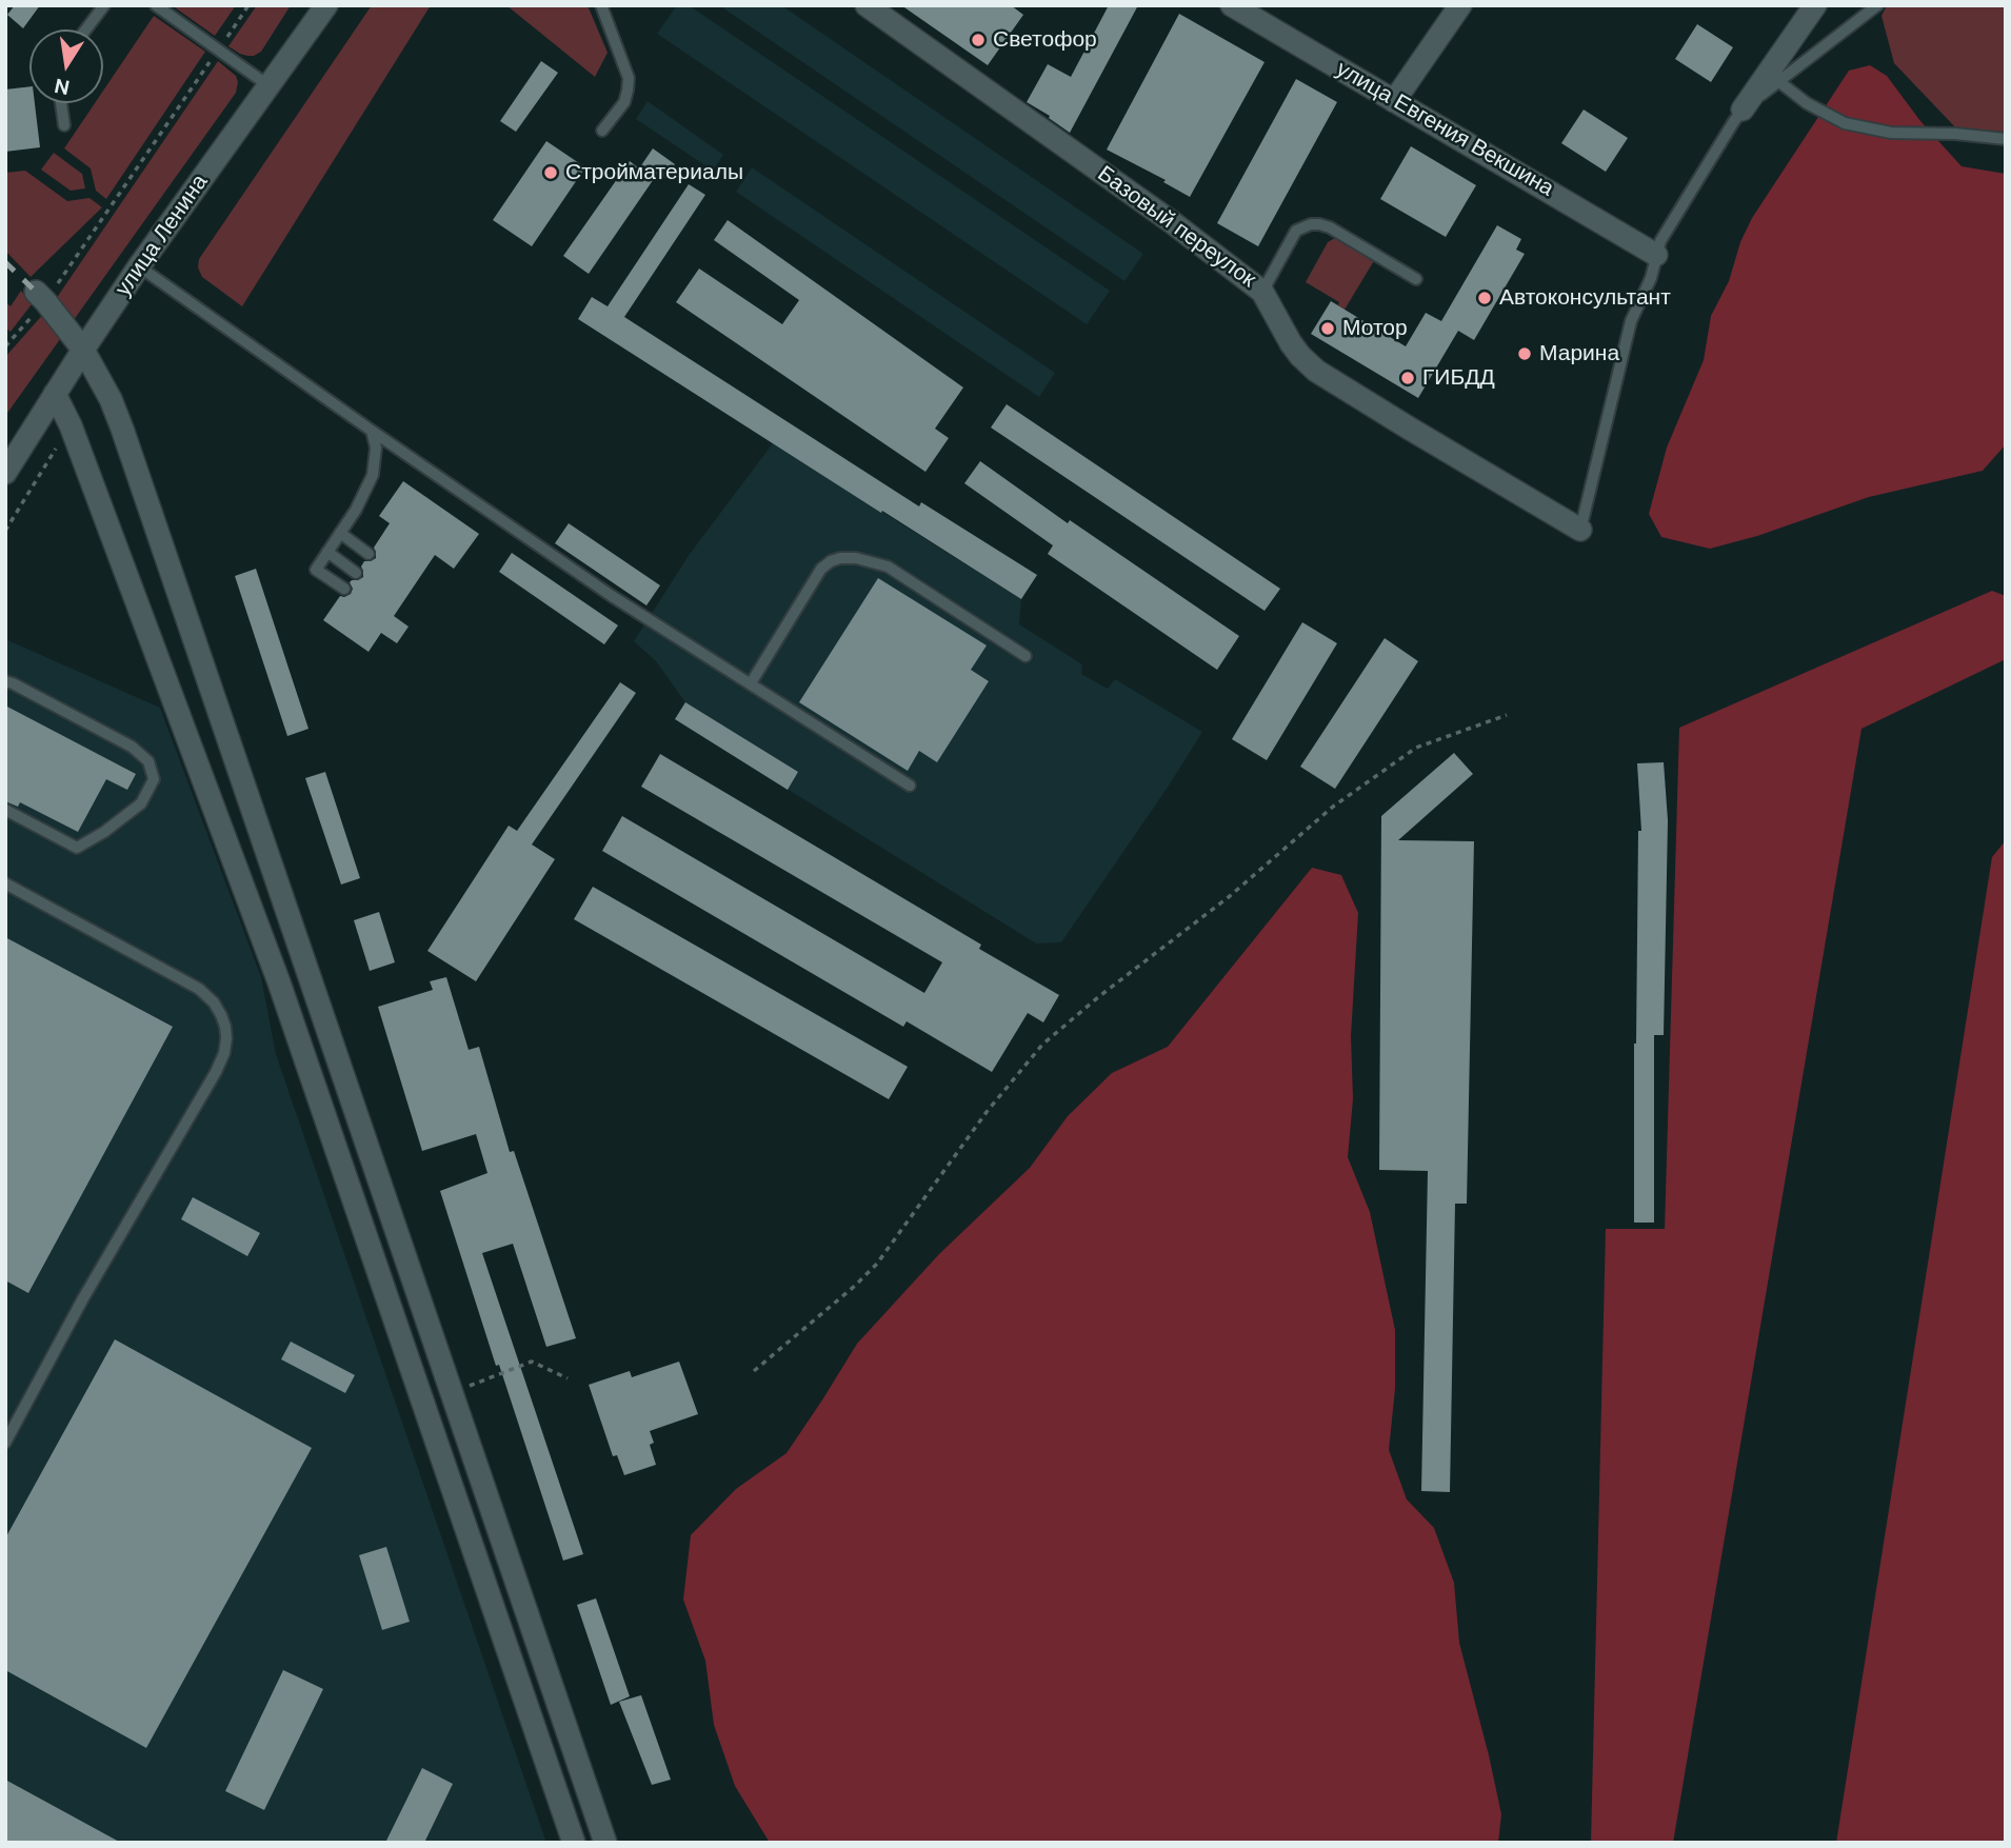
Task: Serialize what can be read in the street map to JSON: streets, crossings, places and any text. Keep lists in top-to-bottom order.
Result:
{
  "streets": {
    "street": ["улица Евгения Векшина", "Базовый переулок", "улица Ленина"]
  },
  "places": [
    "Светофор",
    "Стройматериалы",
    "Автоконсультант",
    "Мотор",
    "Марина",
    "ГИБДД"
  ],
  "north": "bottom"
}
